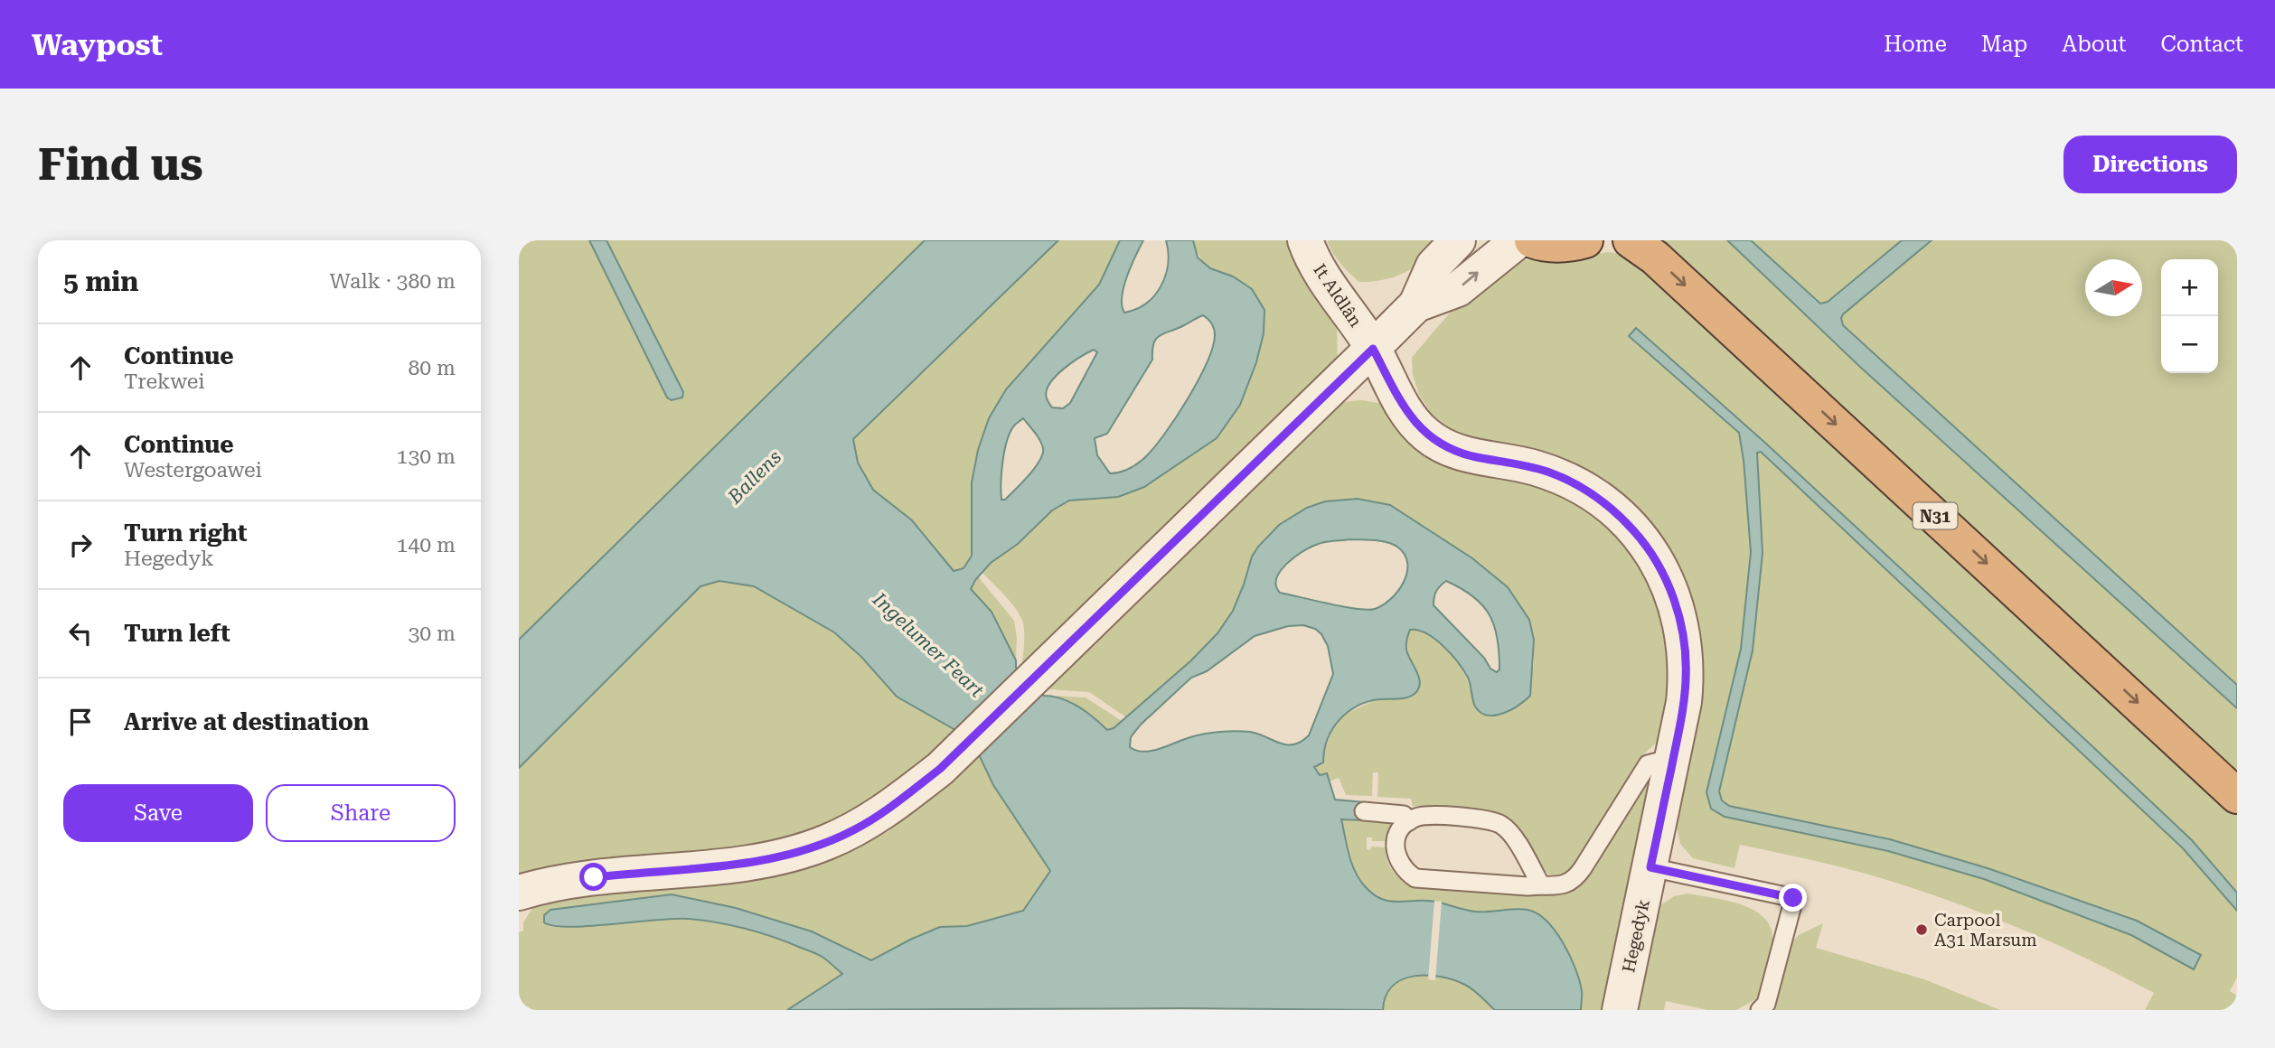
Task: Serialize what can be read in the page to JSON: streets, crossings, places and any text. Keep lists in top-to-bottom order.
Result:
{
  "streets": {
    "highway": ["N31"],
    "street": ["It Aldlân", "Hegedyk"]
  },
  "crossings": [
    ["It Aldlân", "Hegedyk"]
  ],
  "water": ["Ballens", "Ingelumer Feart"],
  "places": ["Carpool A31 Marsum"],
  "north": "right",
  "page": {
    "header": "Waypost",
    "nav": [
      "Home",
      "Map",
      "About",
      "Contact"
    ],
    "buttons": [
      "Directions",
      ["Save", "Share"]
    ],
    "title": "Find us",
    "heading": ["5 min", "Walk · 380 m"],
    "map_buttons": ["+", "−"],
    "list": [
      ["Continue", "Trekwei", "80 m"],
      ["Continue", "Westergoawei", "130 m"],
      ["Turn right", "Hegedyk", "140 m"],
      ["Turn left", "30 m"],
      "Arrive at destination"
    ]
  }
}
